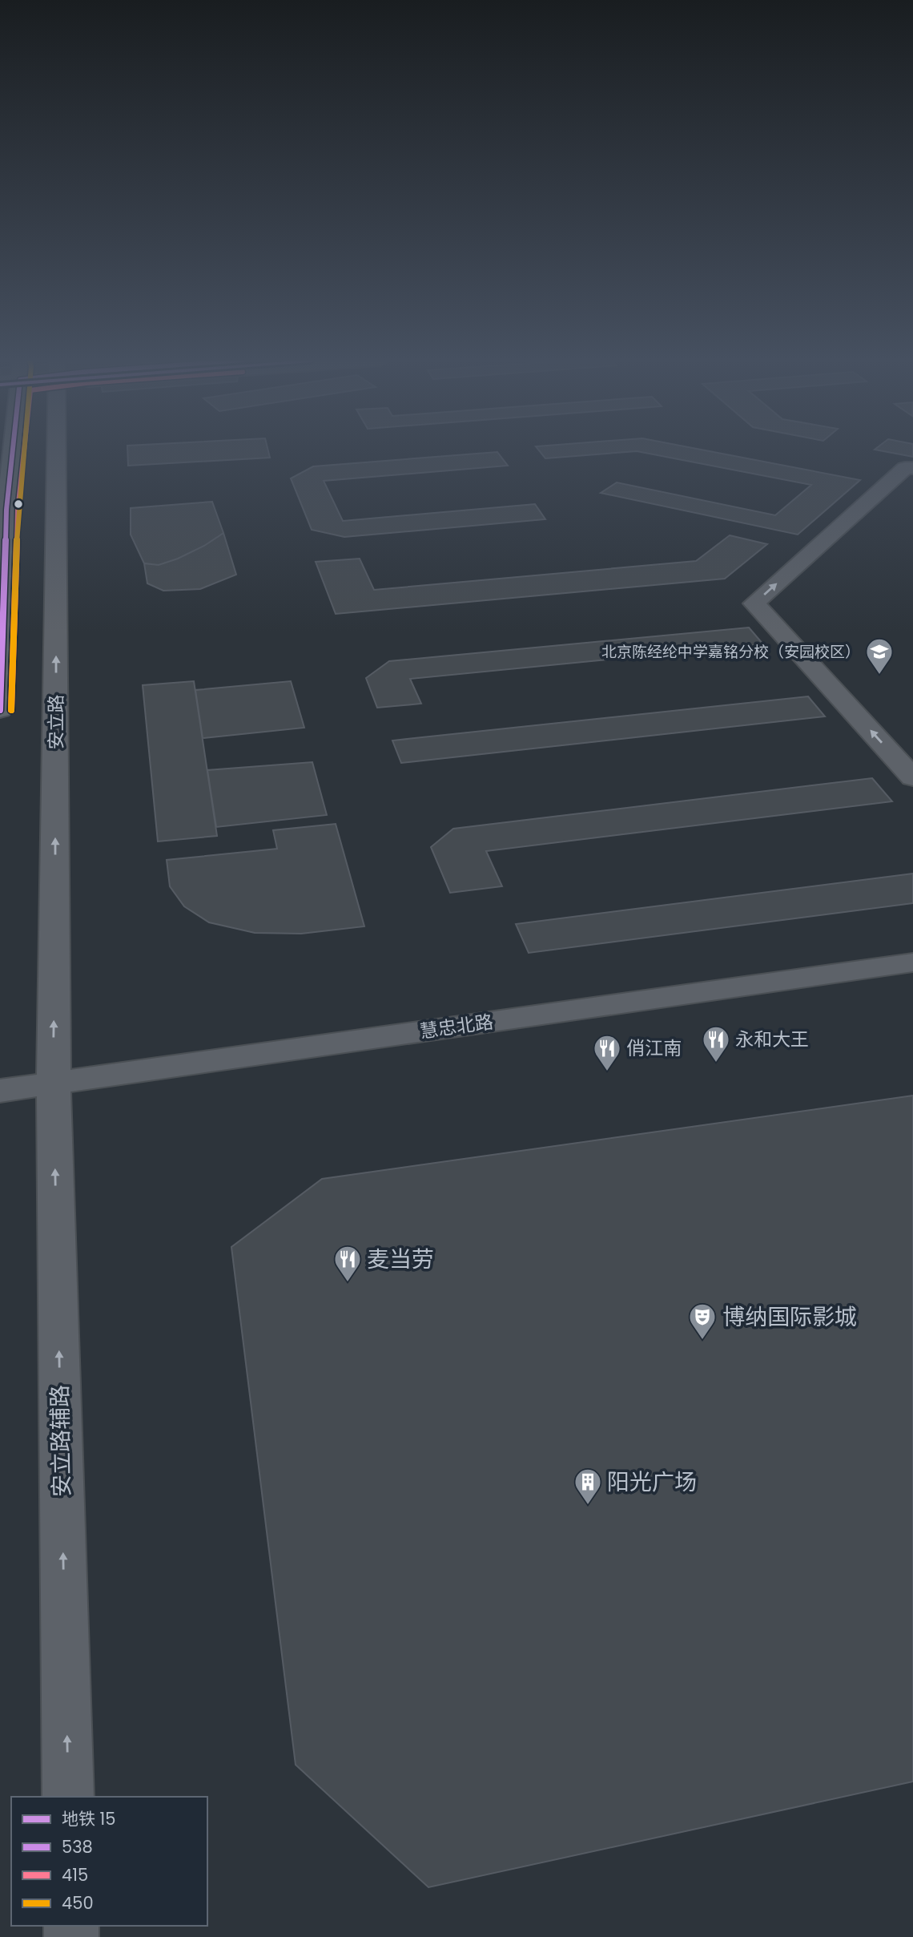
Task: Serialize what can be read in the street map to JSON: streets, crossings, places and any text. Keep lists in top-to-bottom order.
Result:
{
  "streets": {
    "street": ["安立路", "慧忠北路", "安立路辅路"]
  },
  "crossings": [
    ["安立路", "慧忠北路"],
    ["安立路", "安立路辅路"],
    ["慧忠北路", "安立路辅路"]
  ],
  "one_way": ["安立路", "安立路辅路"],
  "places": {
    "school or university": ["北京陈经纶中学嘉铭分校（安园校区）"],
    "restaurant": ["永和大王", "俏江南", "麦当劳"],
    "theatre": ["博纳国际影城"],
    "building": ["阳光广场"]
  },
  "lines": ["transit line 538", "transit line 415", "transit line 450"],
  "legend": [
    "地铁 15",
    "538",
    "415",
    "450"
  ]
}
